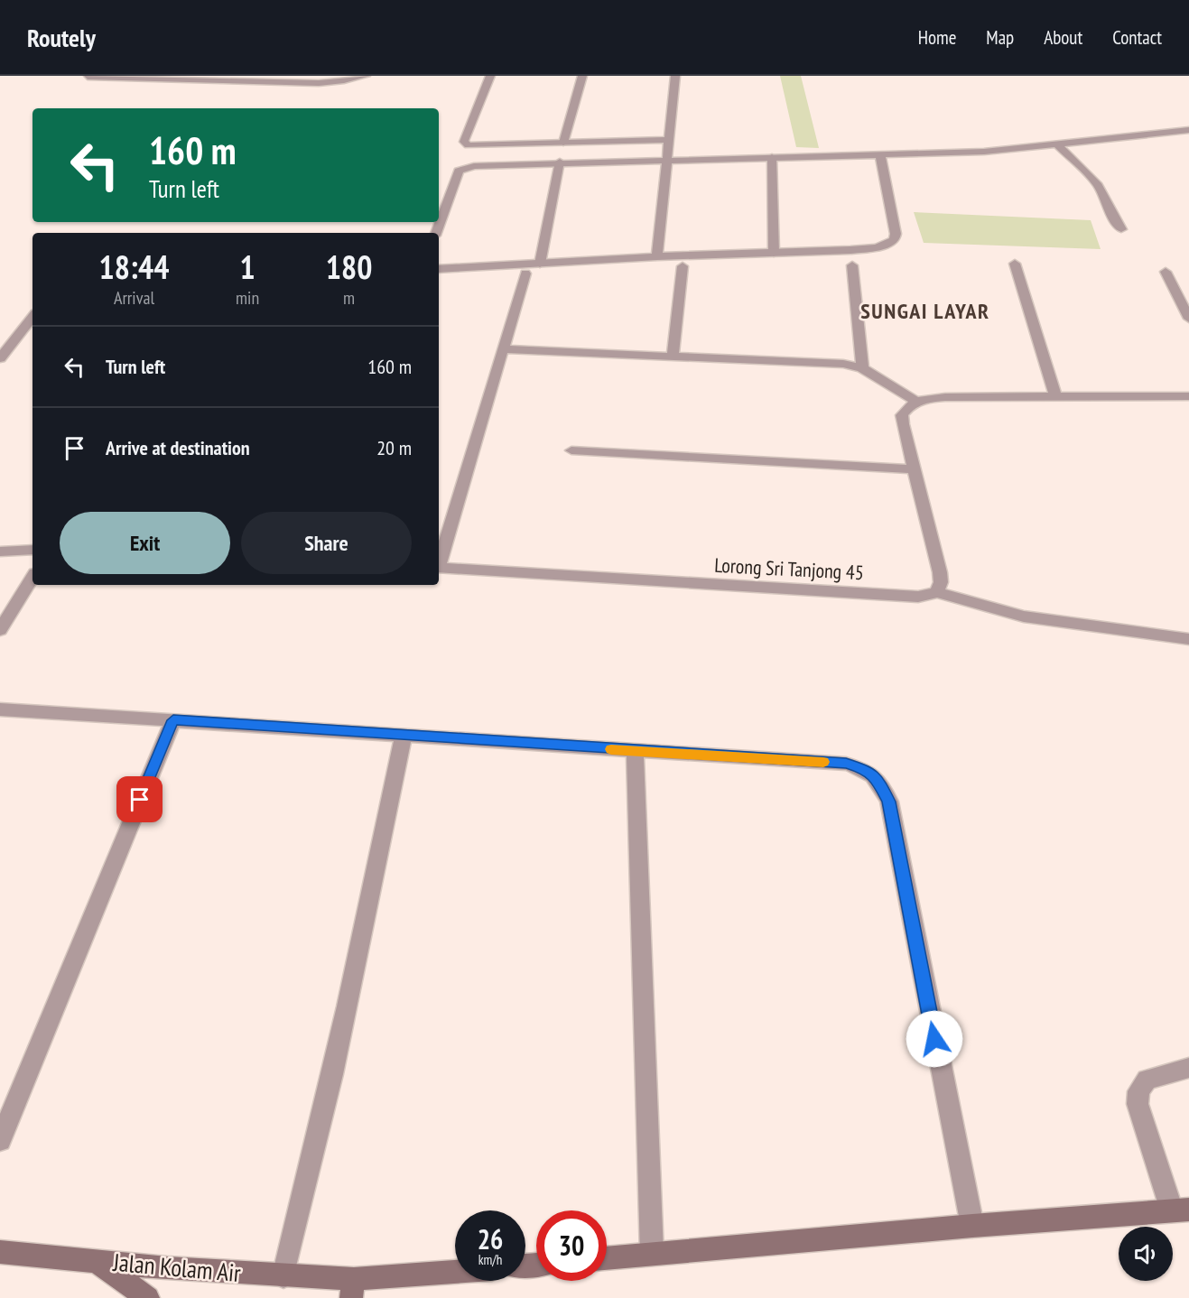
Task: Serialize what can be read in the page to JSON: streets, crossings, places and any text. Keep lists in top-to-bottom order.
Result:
{
  "streets": {
    "main road": ["Jalan Kolam Air"],
    "street": ["Lorong Sri Tanjong 45"]
  },
  "districts": ["SUNGAI LAYAR"],
  "page": {
    "header": "Routely",
    "nav": [
      "Home",
      "Map",
      "About",
      "Contact"
    ],
    "turn": ["160 m", "Turn left"],
    "eta": [
      "18:44",
      "Arrival",
      "1",
      "min",
      "180",
      "m"
    ],
    "list": [
      {
        "name": "Turn left",
        "value": "160 m"
      },
      {
        "name": "Arrive at destination",
        "value": "20 m"
      }
    ],
    "buttons": ["Exit", "Share"],
    "speed": "26 km/h",
    "limit": "30"
  }
}
